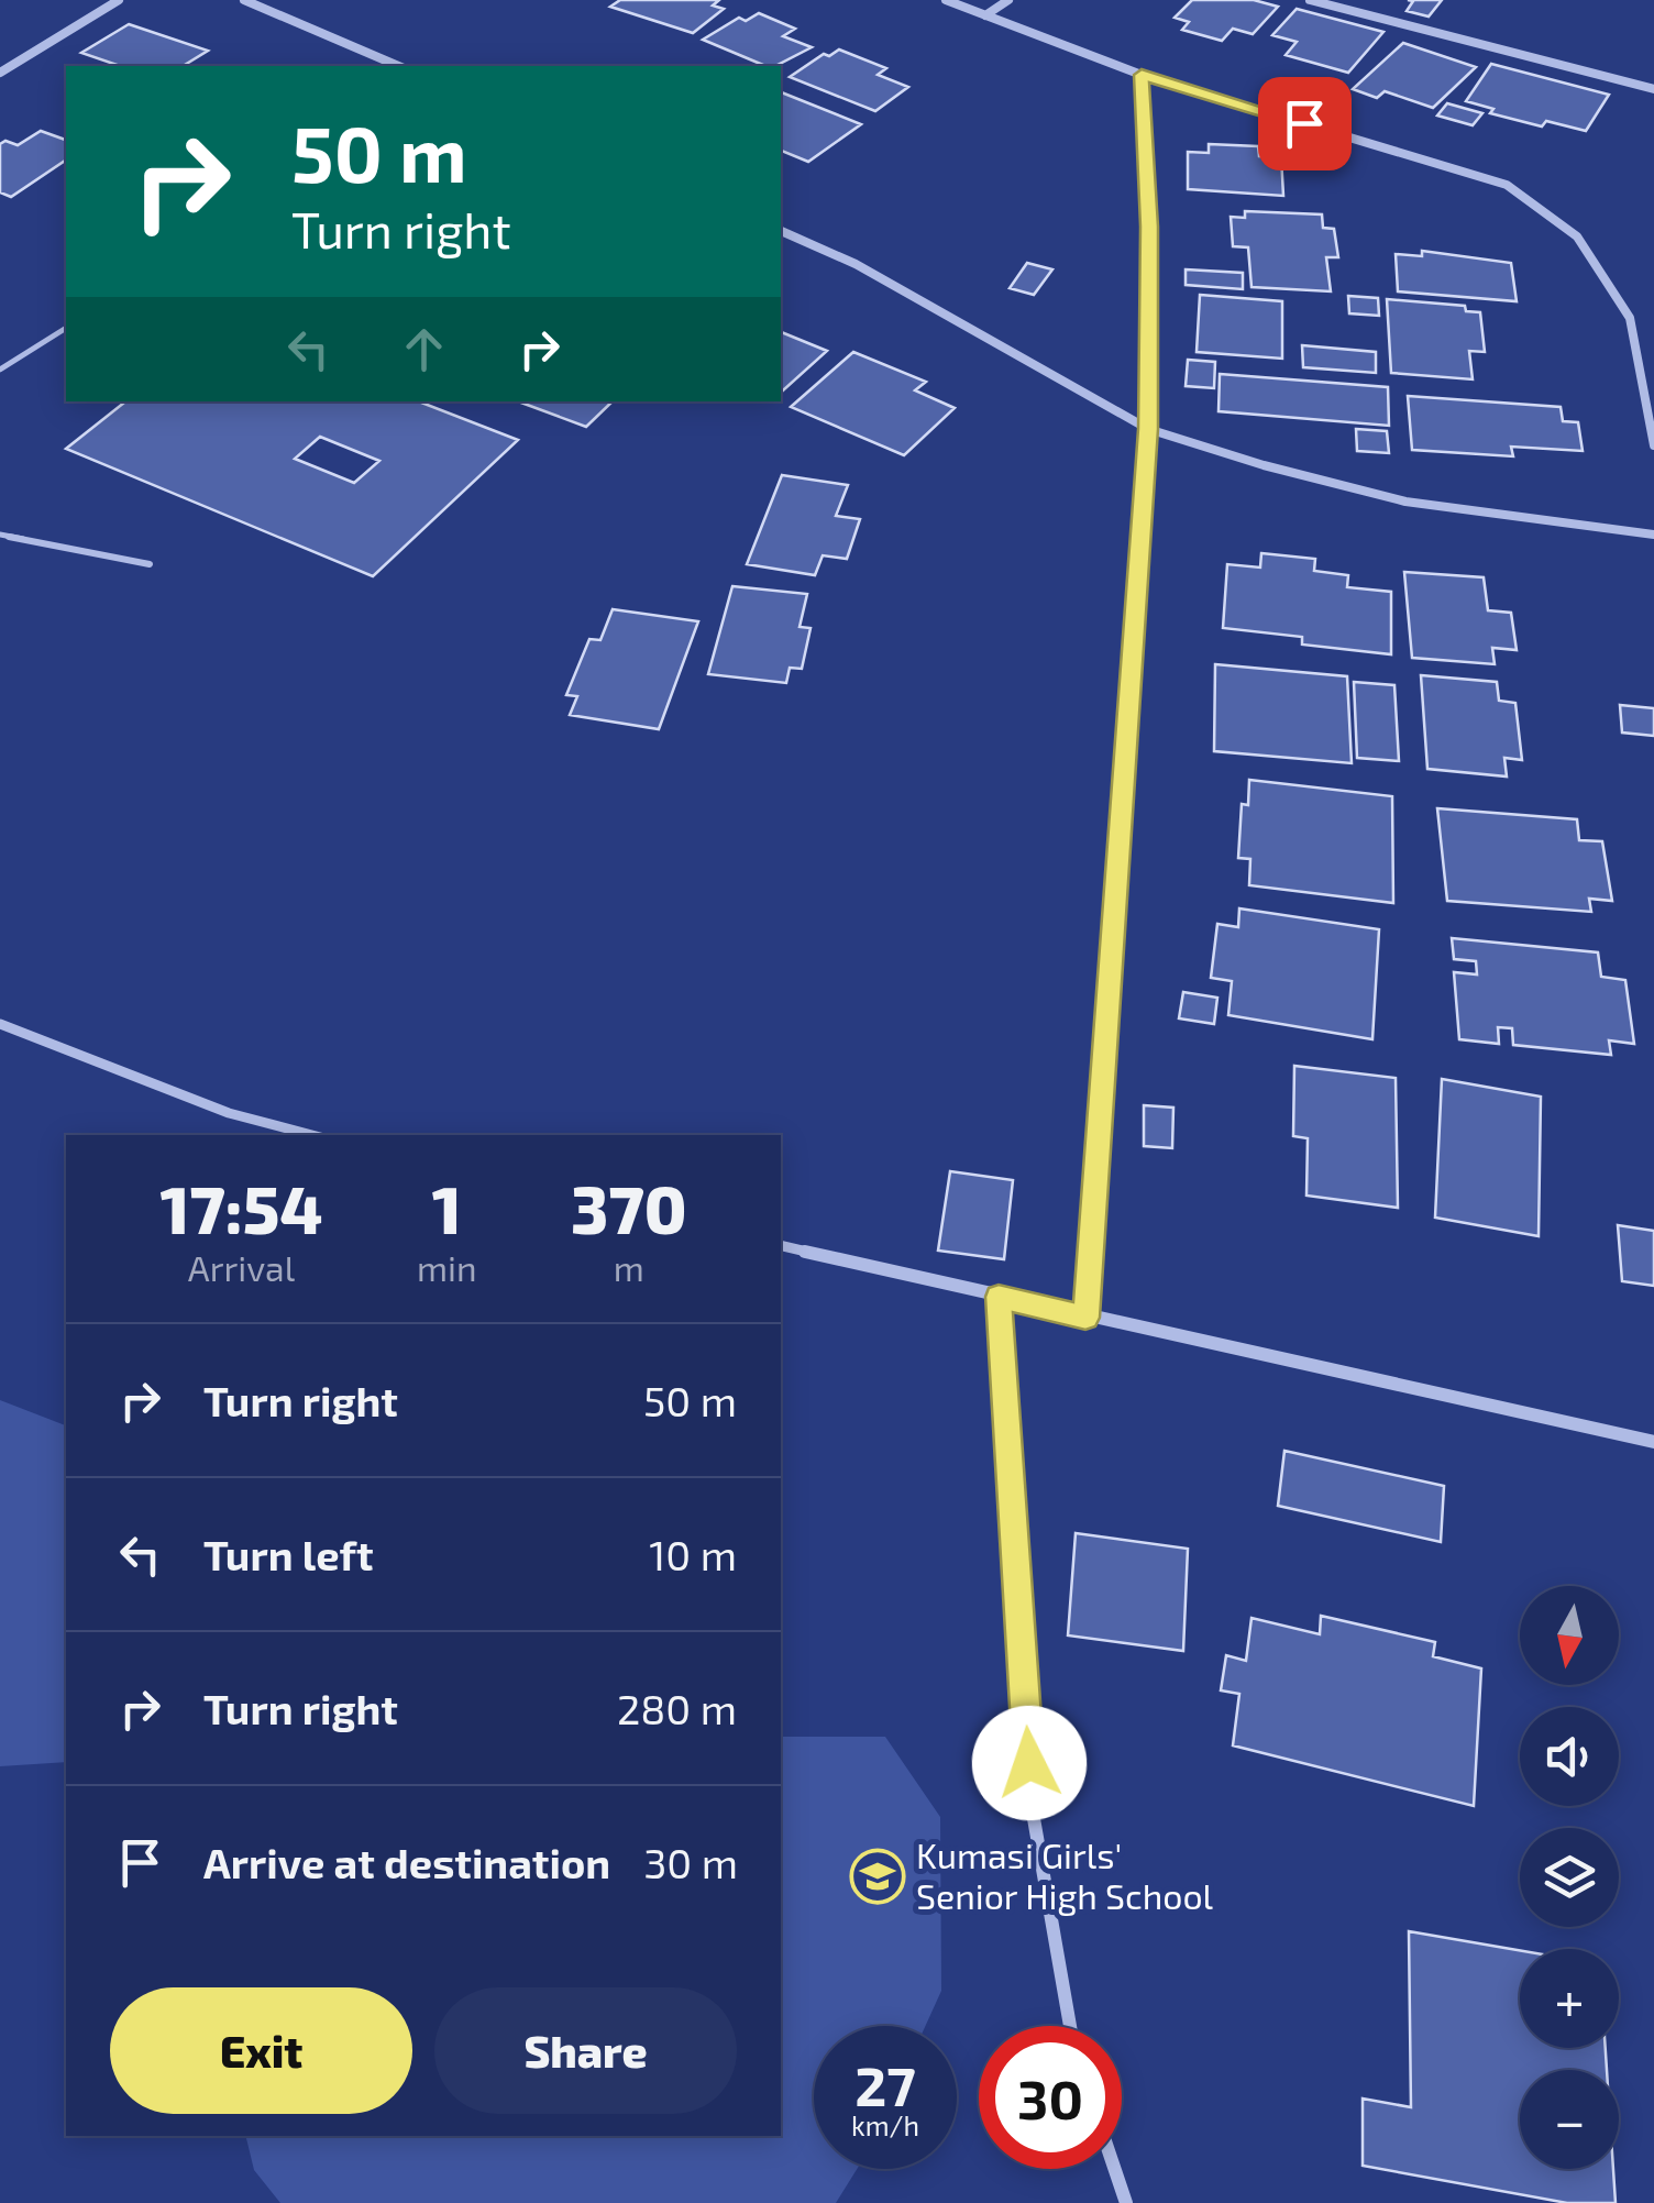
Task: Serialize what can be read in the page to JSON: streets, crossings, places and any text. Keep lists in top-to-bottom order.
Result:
{
  "places": {
    "school or university": ["Kumasi Girls' Senior High School"]
  },
  "north": "bottom",
  "page": {
    "turn": ["50 m", "Turn right"],
    "eta": [
      "17:54",
      "Arrival",
      "1",
      "min",
      "370",
      "m"
    ],
    "list": [
      {
        "name": "Turn right",
        "value": "50 m"
      },
      {
        "name": "Turn left",
        "value": "10 m"
      },
      {
        "name": "Turn right",
        "value": "280 m"
      },
      {
        "name": "Arrive at destination",
        "value": "30 m"
      }
    ],
    "map_buttons": ["+", "−"],
    "buttons": ["Exit", "Share"],
    "speed": "27 km/h",
    "limit": "30"
  }
}
